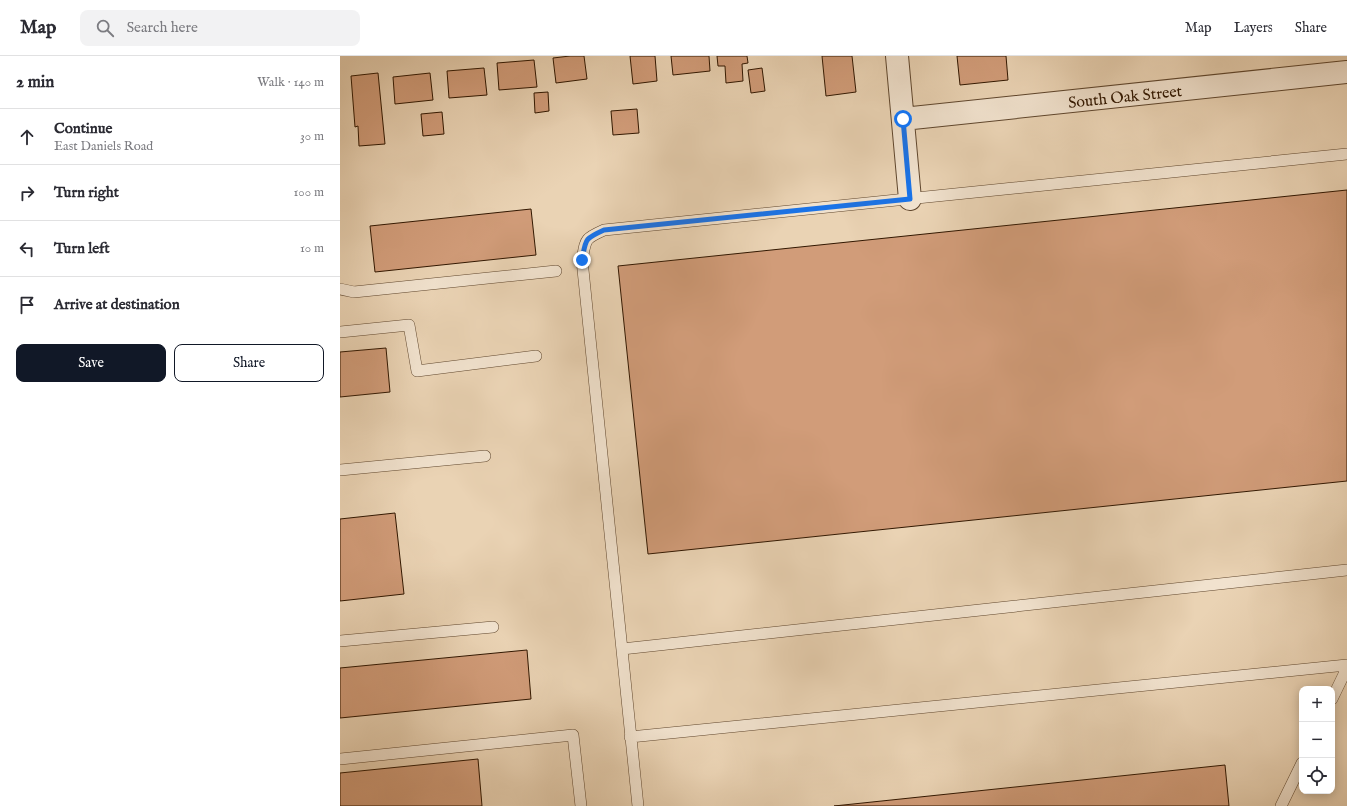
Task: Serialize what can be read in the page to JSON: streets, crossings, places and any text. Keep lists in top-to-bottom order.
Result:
{
  "streets": {
    "street": ["South Oak Street"]
  },
  "page": {
    "header": "Map",
    "search": "Search here",
    "nav": ["Map", "Layers", "Share"],
    "heading": ["2 min", "Walk · 140 m"],
    "list": [
      ["Continue", "East Daniels Road", "30 m"],
      ["Turn right", "100 m"],
      ["Turn left", "10 m"],
      "Arrive at destination"
    ],
    "buttons": ["Save", "Share"],
    "map_buttons": ["+", "−"]
  }
}
